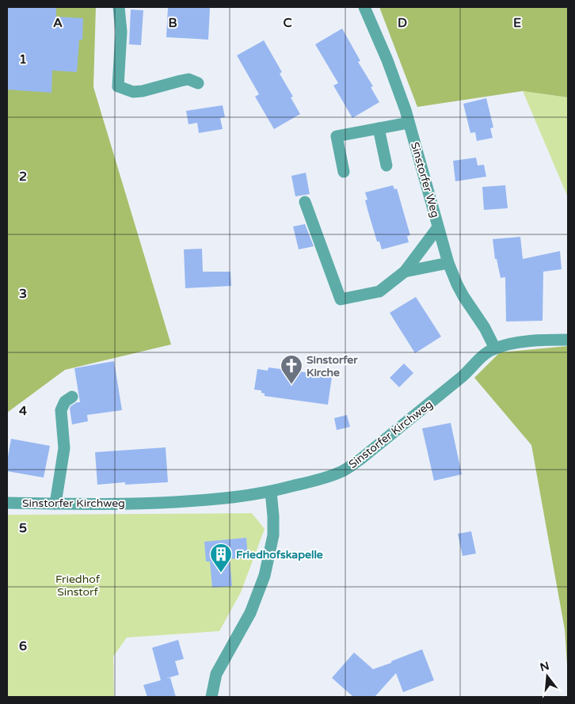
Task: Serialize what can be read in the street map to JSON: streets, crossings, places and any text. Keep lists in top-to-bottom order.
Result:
{
  "streets": {
    "street": ["Sinstorfer Weg", "Sinstorfer Kirchweg"]
  },
  "crossings": [
    ["Sinstorfer Weg", "Sinstorfer Kirchweg"]
  ],
  "parks": ["Friedhof Sinstorf"],
  "places": {
    "church": ["Sinstorfer Kirche"],
    "building": ["Friedhofskapelle"]
  },
  "north": "top",
  "grid": {
    "columns": [
      "A",
      "B",
      "C",
      "D",
      "E"
    ],
    "rows": [
      "1",
      "2",
      "3",
      "4",
      "5",
      "6"
    ]
  }
}
